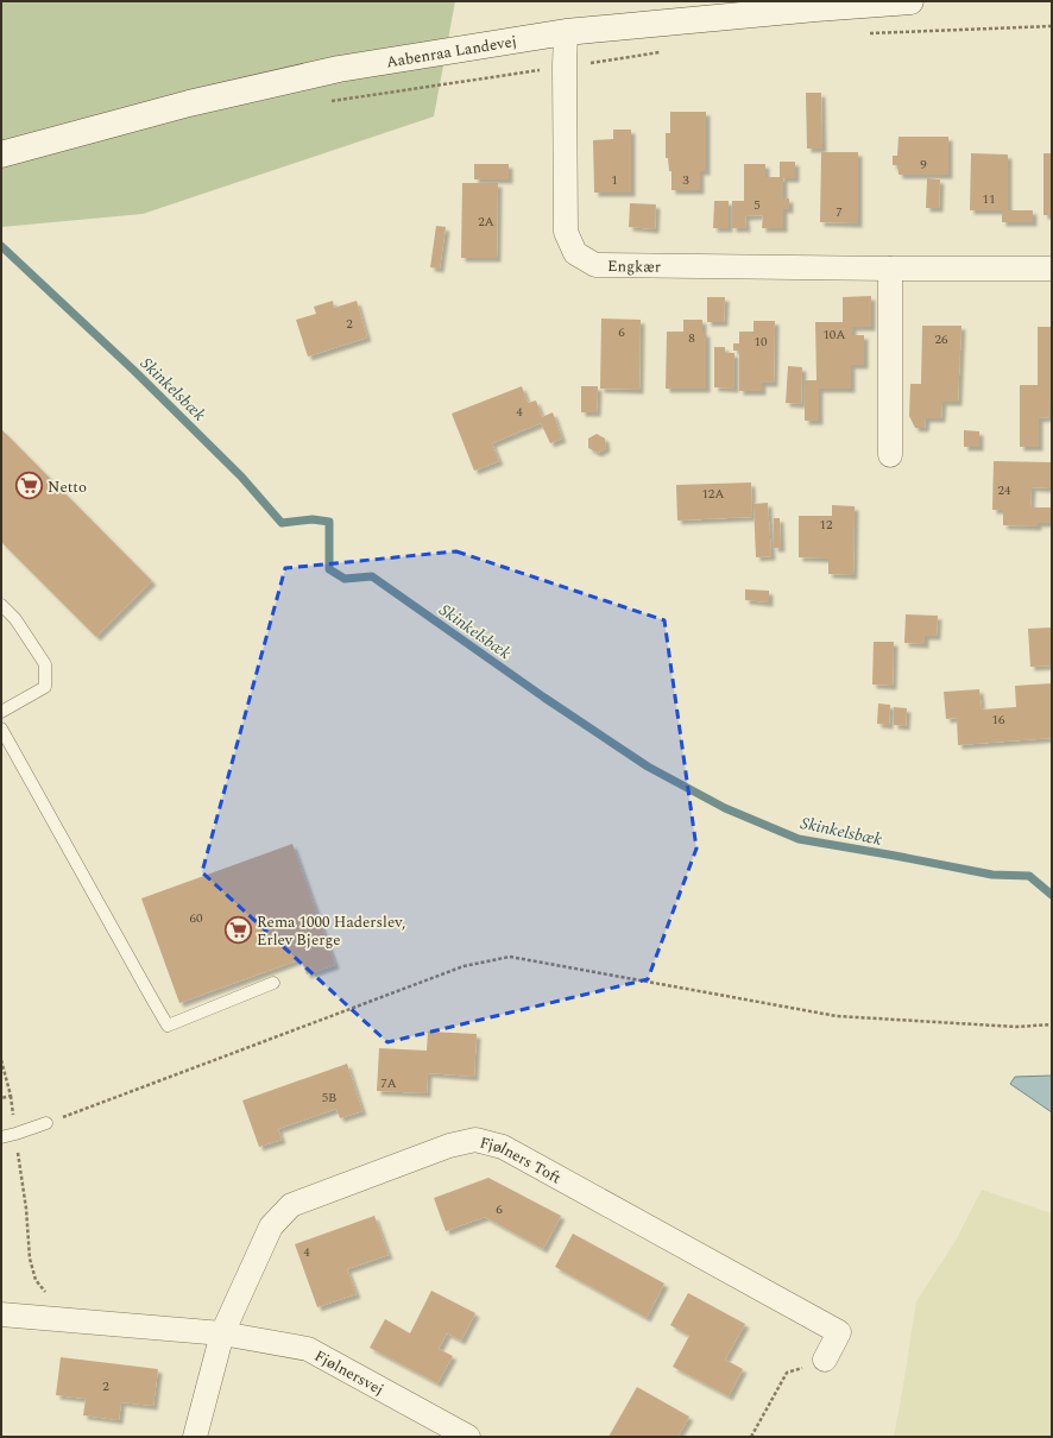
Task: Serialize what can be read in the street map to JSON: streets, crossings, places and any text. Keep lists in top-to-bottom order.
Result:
{
  "streets": {
    "main road": ["Aabenraa Landevej"],
    "street": ["Engkær", "Fjølners Toft", "Fjølnersvej"]
  },
  "crossings": [
    ["Aabenraa Landevej", "Engkær"],
    ["Fjølners Toft", "Fjølnersvej"]
  ],
  "water": ["Skinkelsbæk"],
  "places": {
    "supermarket": ["Netto", "Rema 1000 Haderslev, Erlev Bjerge"]
  },
  "house_numbers": [
    "9",
    "1",
    "3",
    "11",
    "5",
    "7",
    "2A",
    "2",
    "6",
    "10A",
    "8",
    "26",
    "10",
    "4",
    "24",
    "12A",
    "12",
    "16",
    "60",
    "7A",
    "5B",
    "6",
    "4",
    "2"
  ]
}
